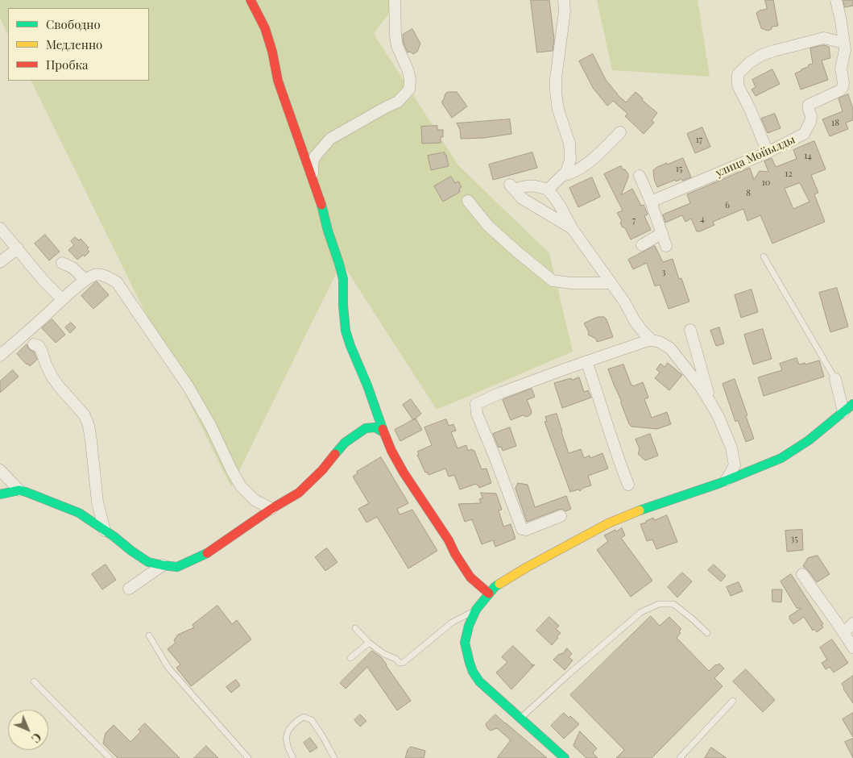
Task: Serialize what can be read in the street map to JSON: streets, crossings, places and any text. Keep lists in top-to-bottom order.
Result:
{
  "streets": {
    "street": ["улица Мойылды"]
  },
  "house_numbers": [
    "18",
    "17",
    "14",
    "15",
    "12",
    "10",
    "8",
    "6",
    "4",
    "7",
    "3",
    "35"
  ],
  "legend": ["Свободно", "Медленно", "Пробка"],
  "north": "bottom right"
}
